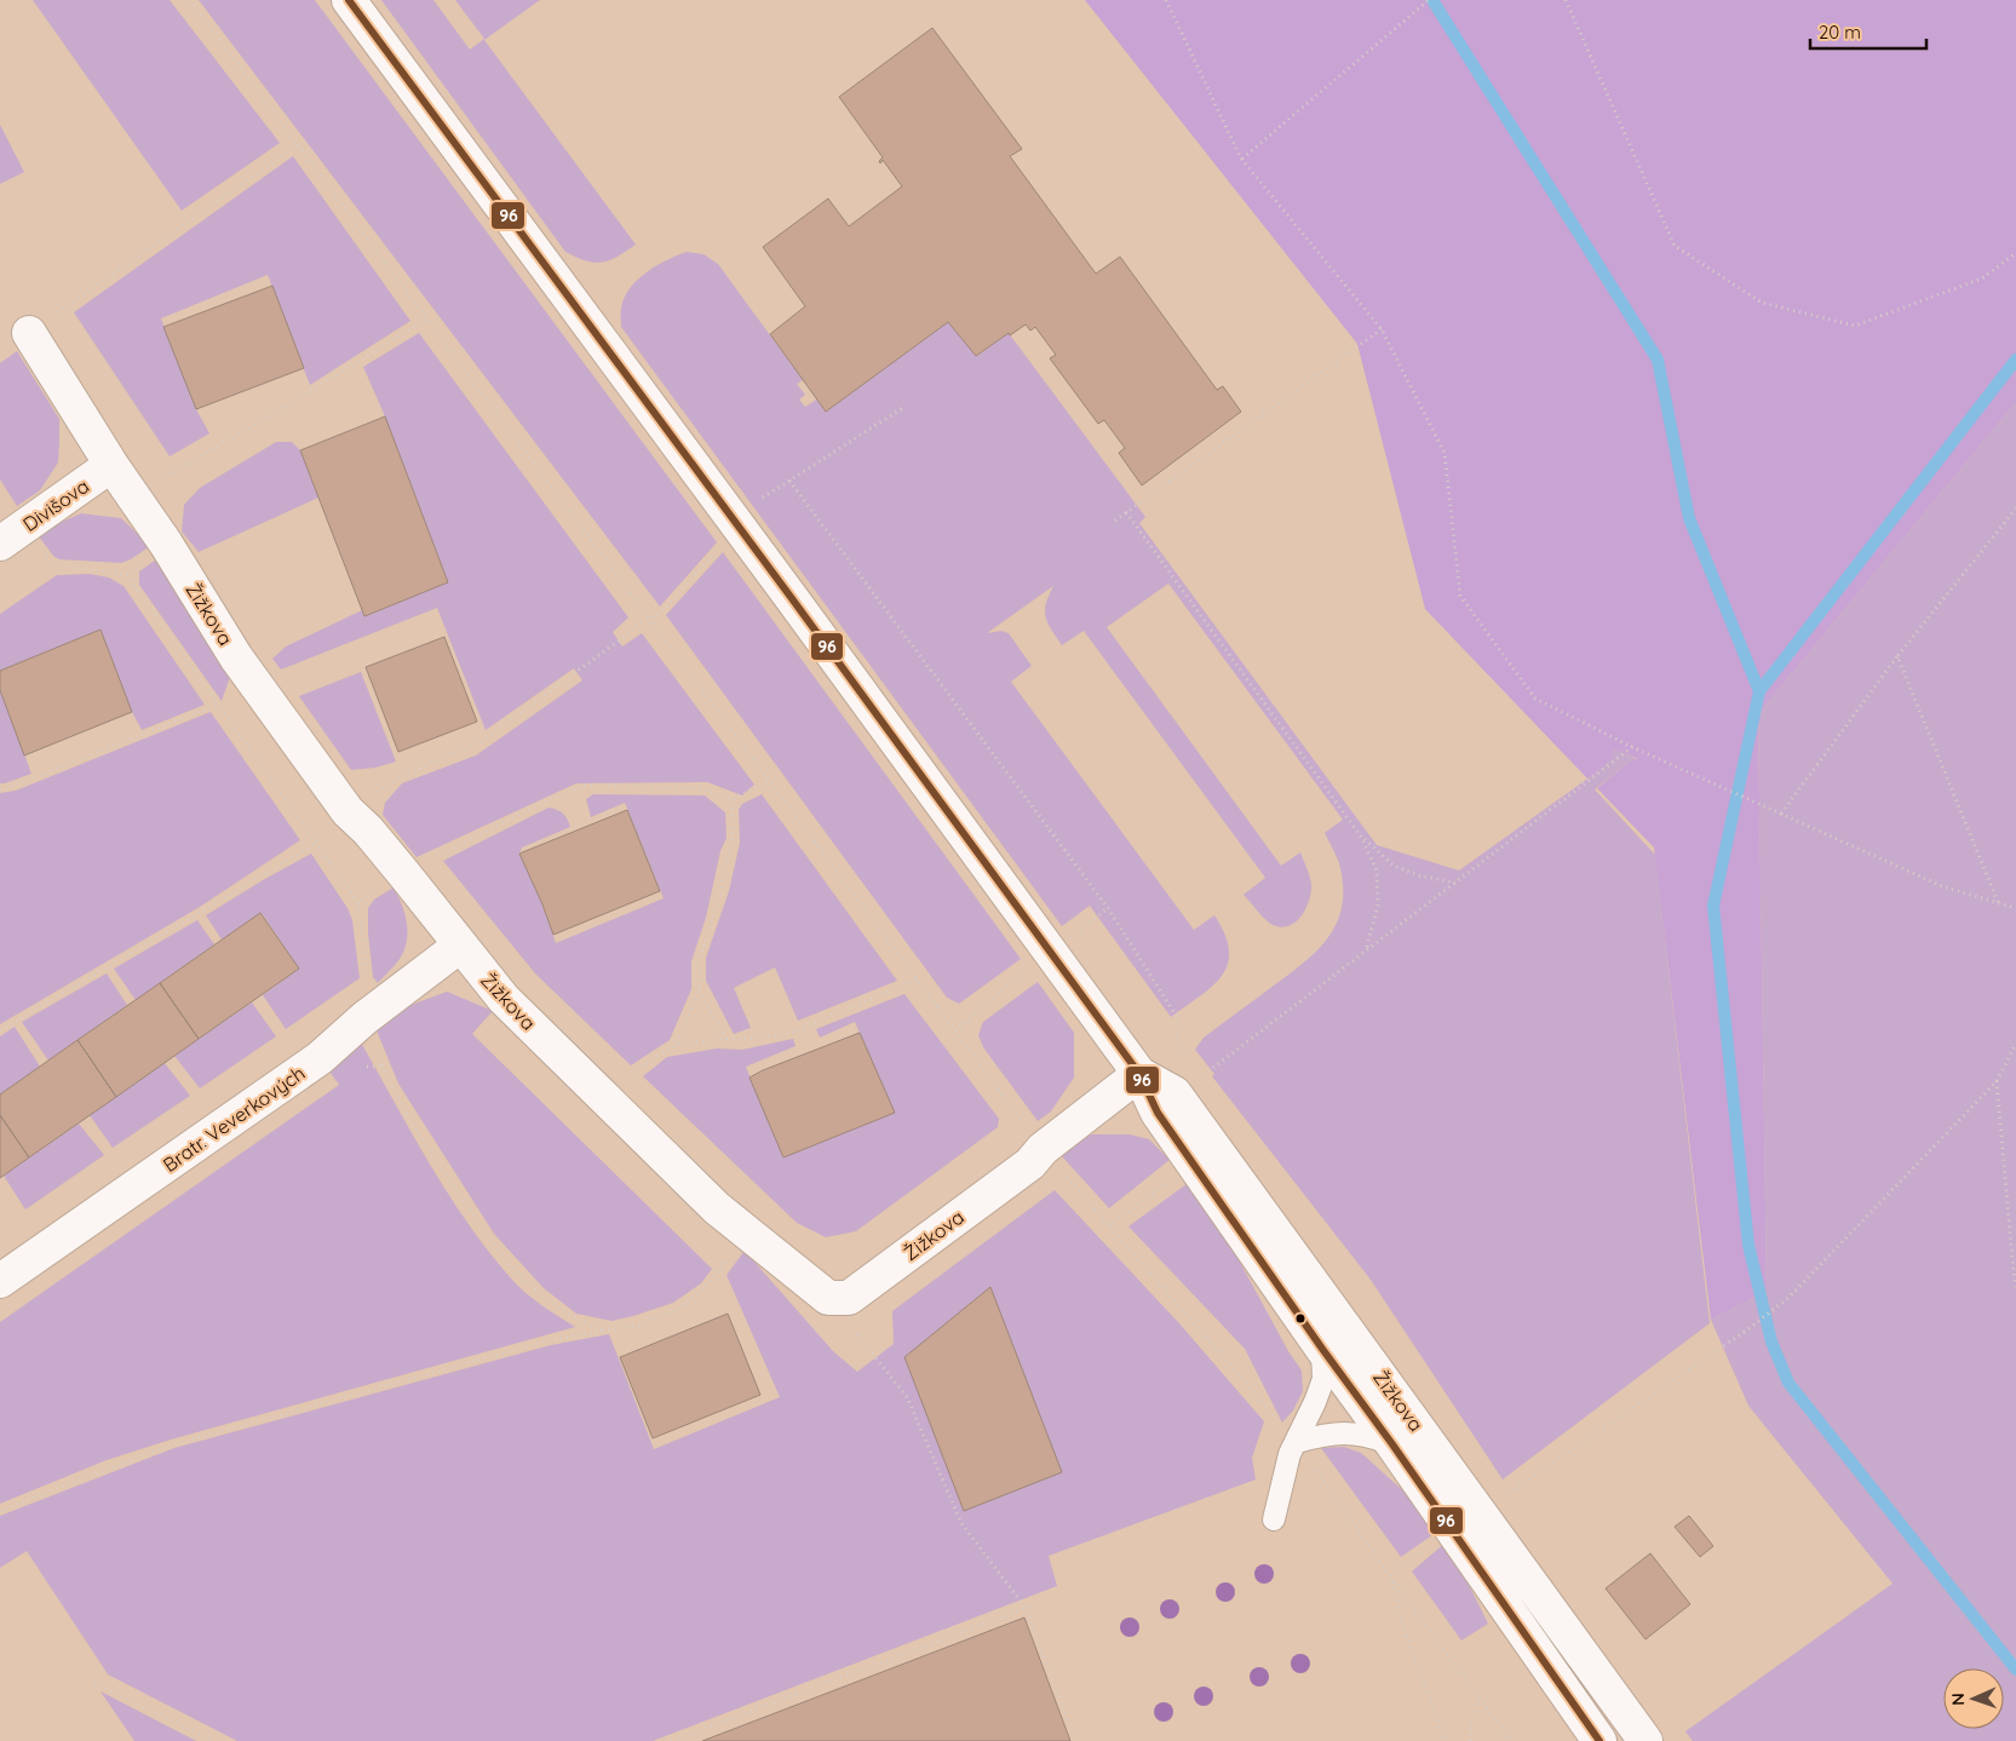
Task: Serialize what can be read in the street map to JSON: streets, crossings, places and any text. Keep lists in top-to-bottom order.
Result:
{
  "streets": {
    "street": ["Divišova", "Žižkova", "Bratr. Veverkových"]
  },
  "crossings": [
    ["Divišova", "Žižkova"],
    ["Žižkova", "Bratr. Veverkových"]
  ],
  "lines": ["transit line 96"],
  "scale_bar": "20 m",
  "north": "left"
}
